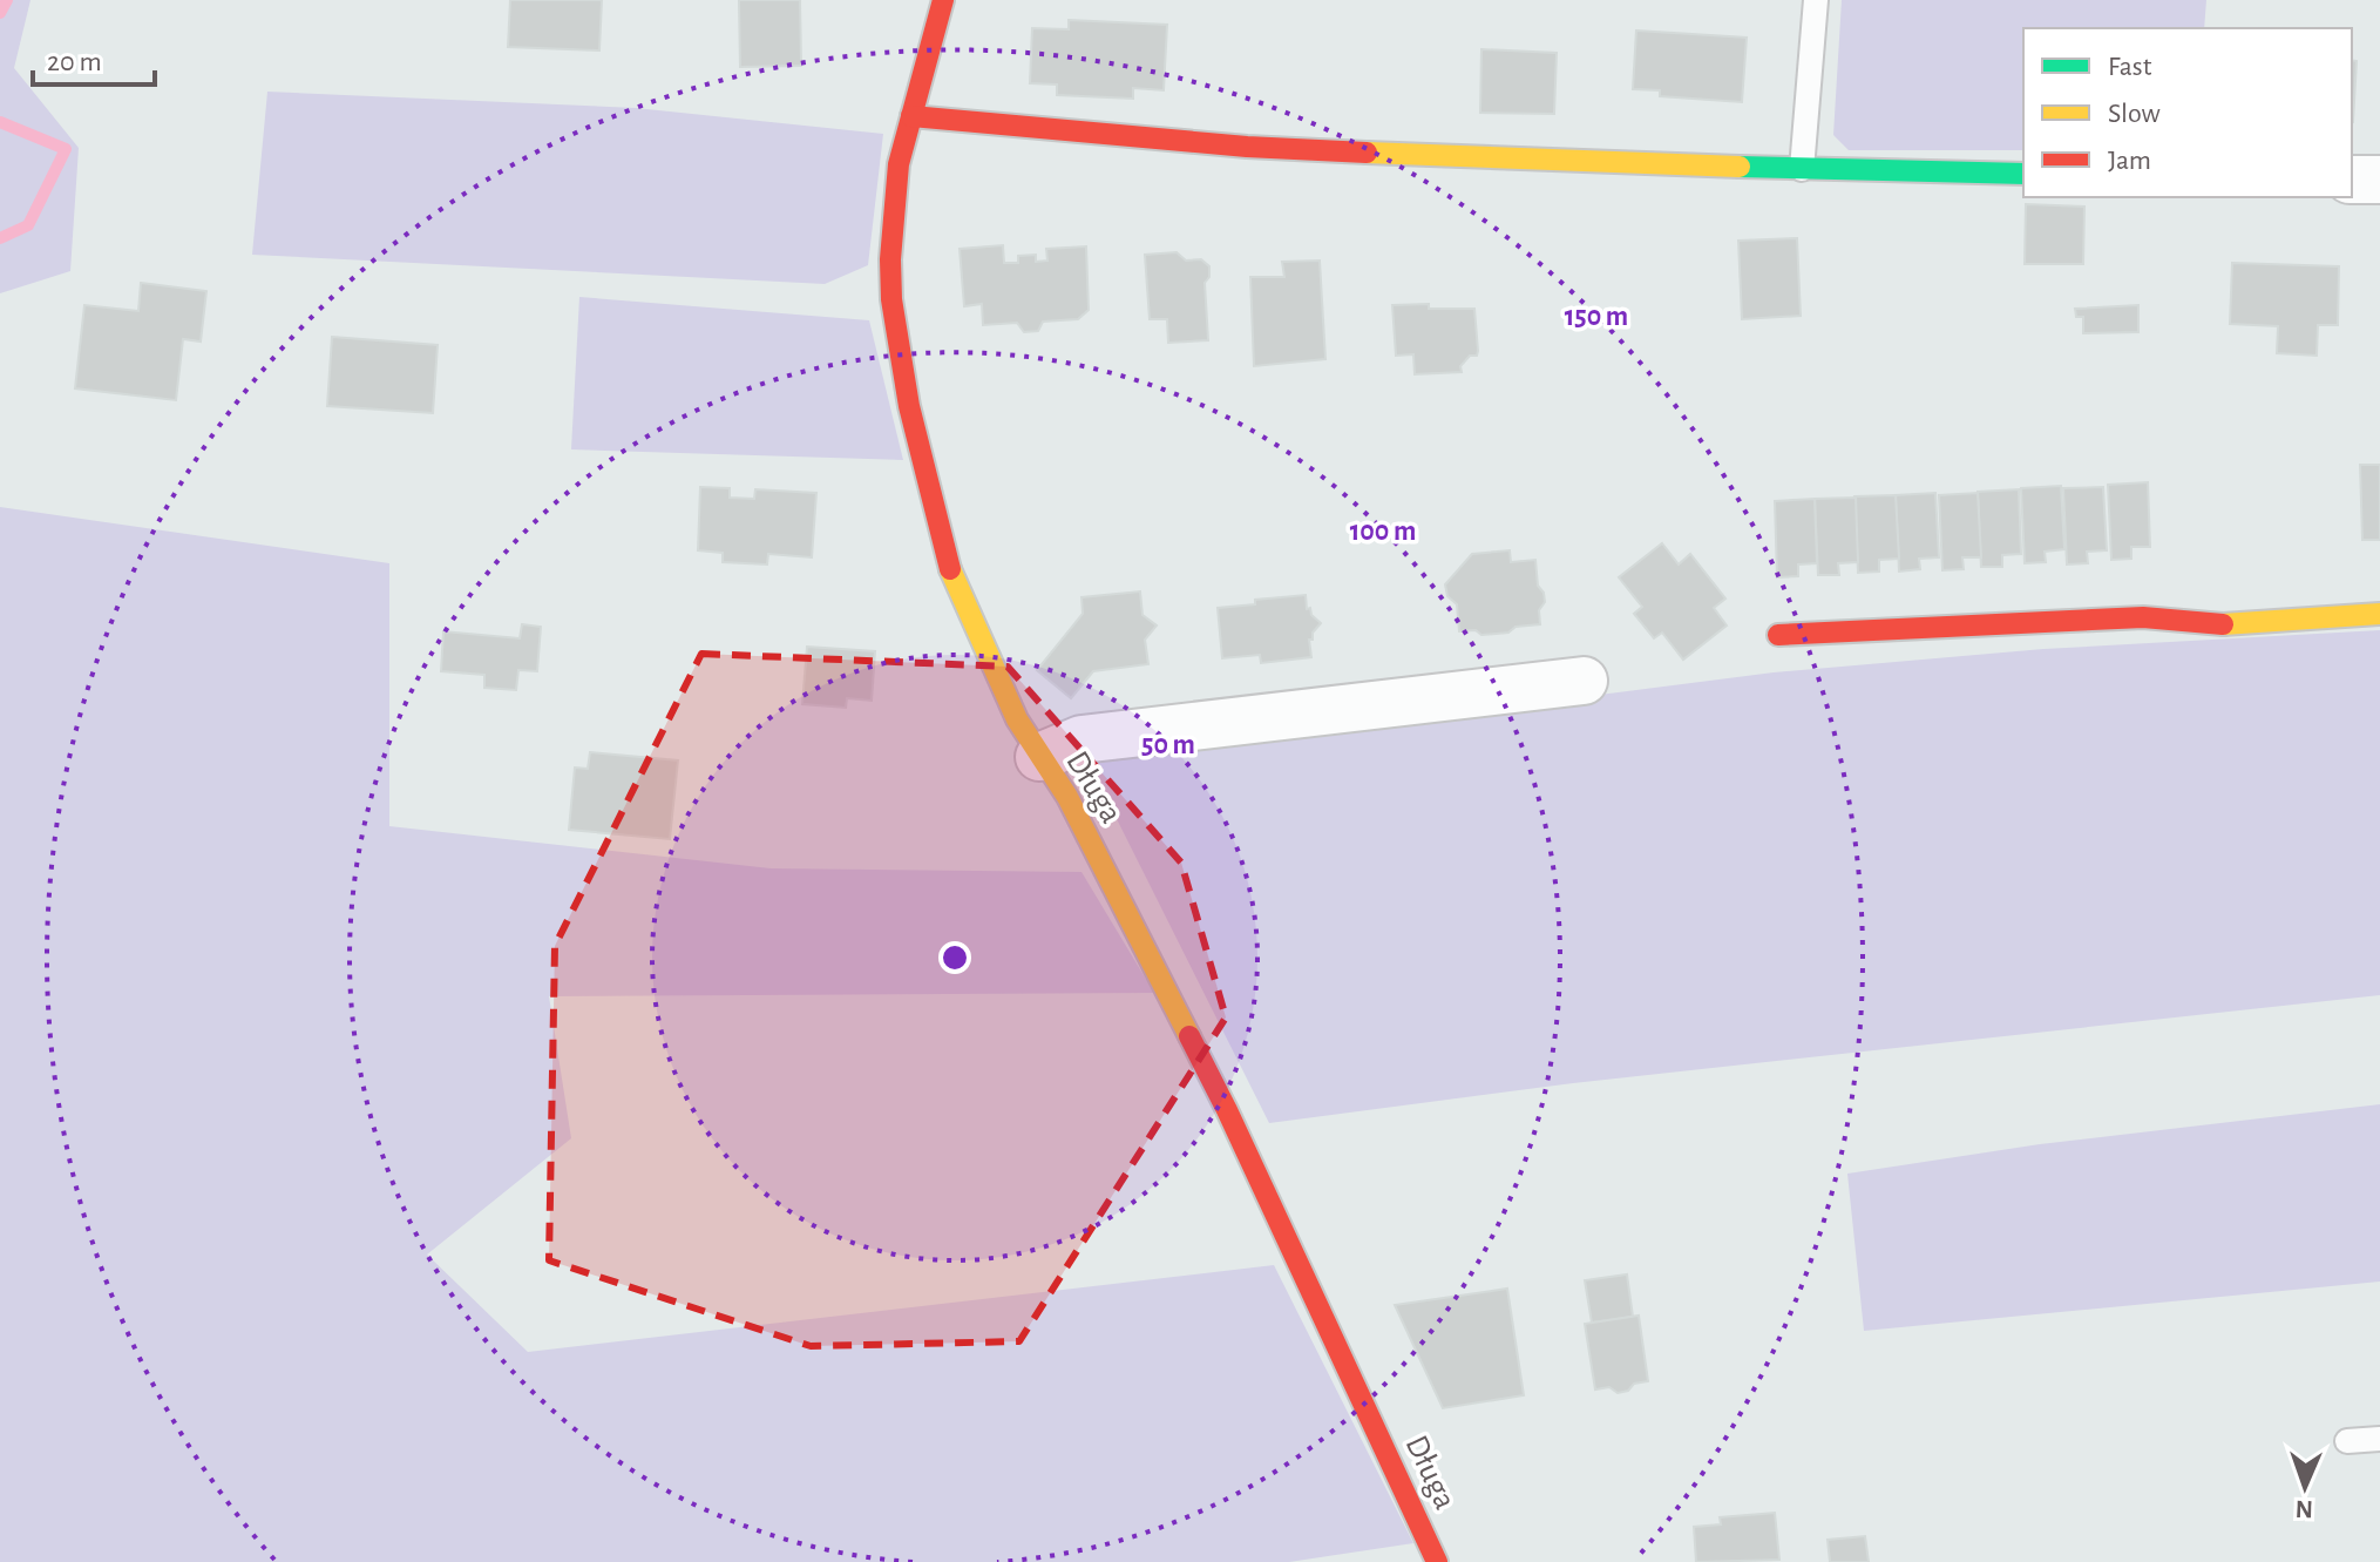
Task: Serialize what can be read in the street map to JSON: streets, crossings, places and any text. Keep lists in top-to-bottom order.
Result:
{
  "streets": {
    "street": ["Długa"]
  },
  "legend": ["Fast", "Slow", "Jam"],
  "scale_bar": "20 m",
  "north": "bottom",
  "rings": ["150 m", "100 m", "50 m"]
}
